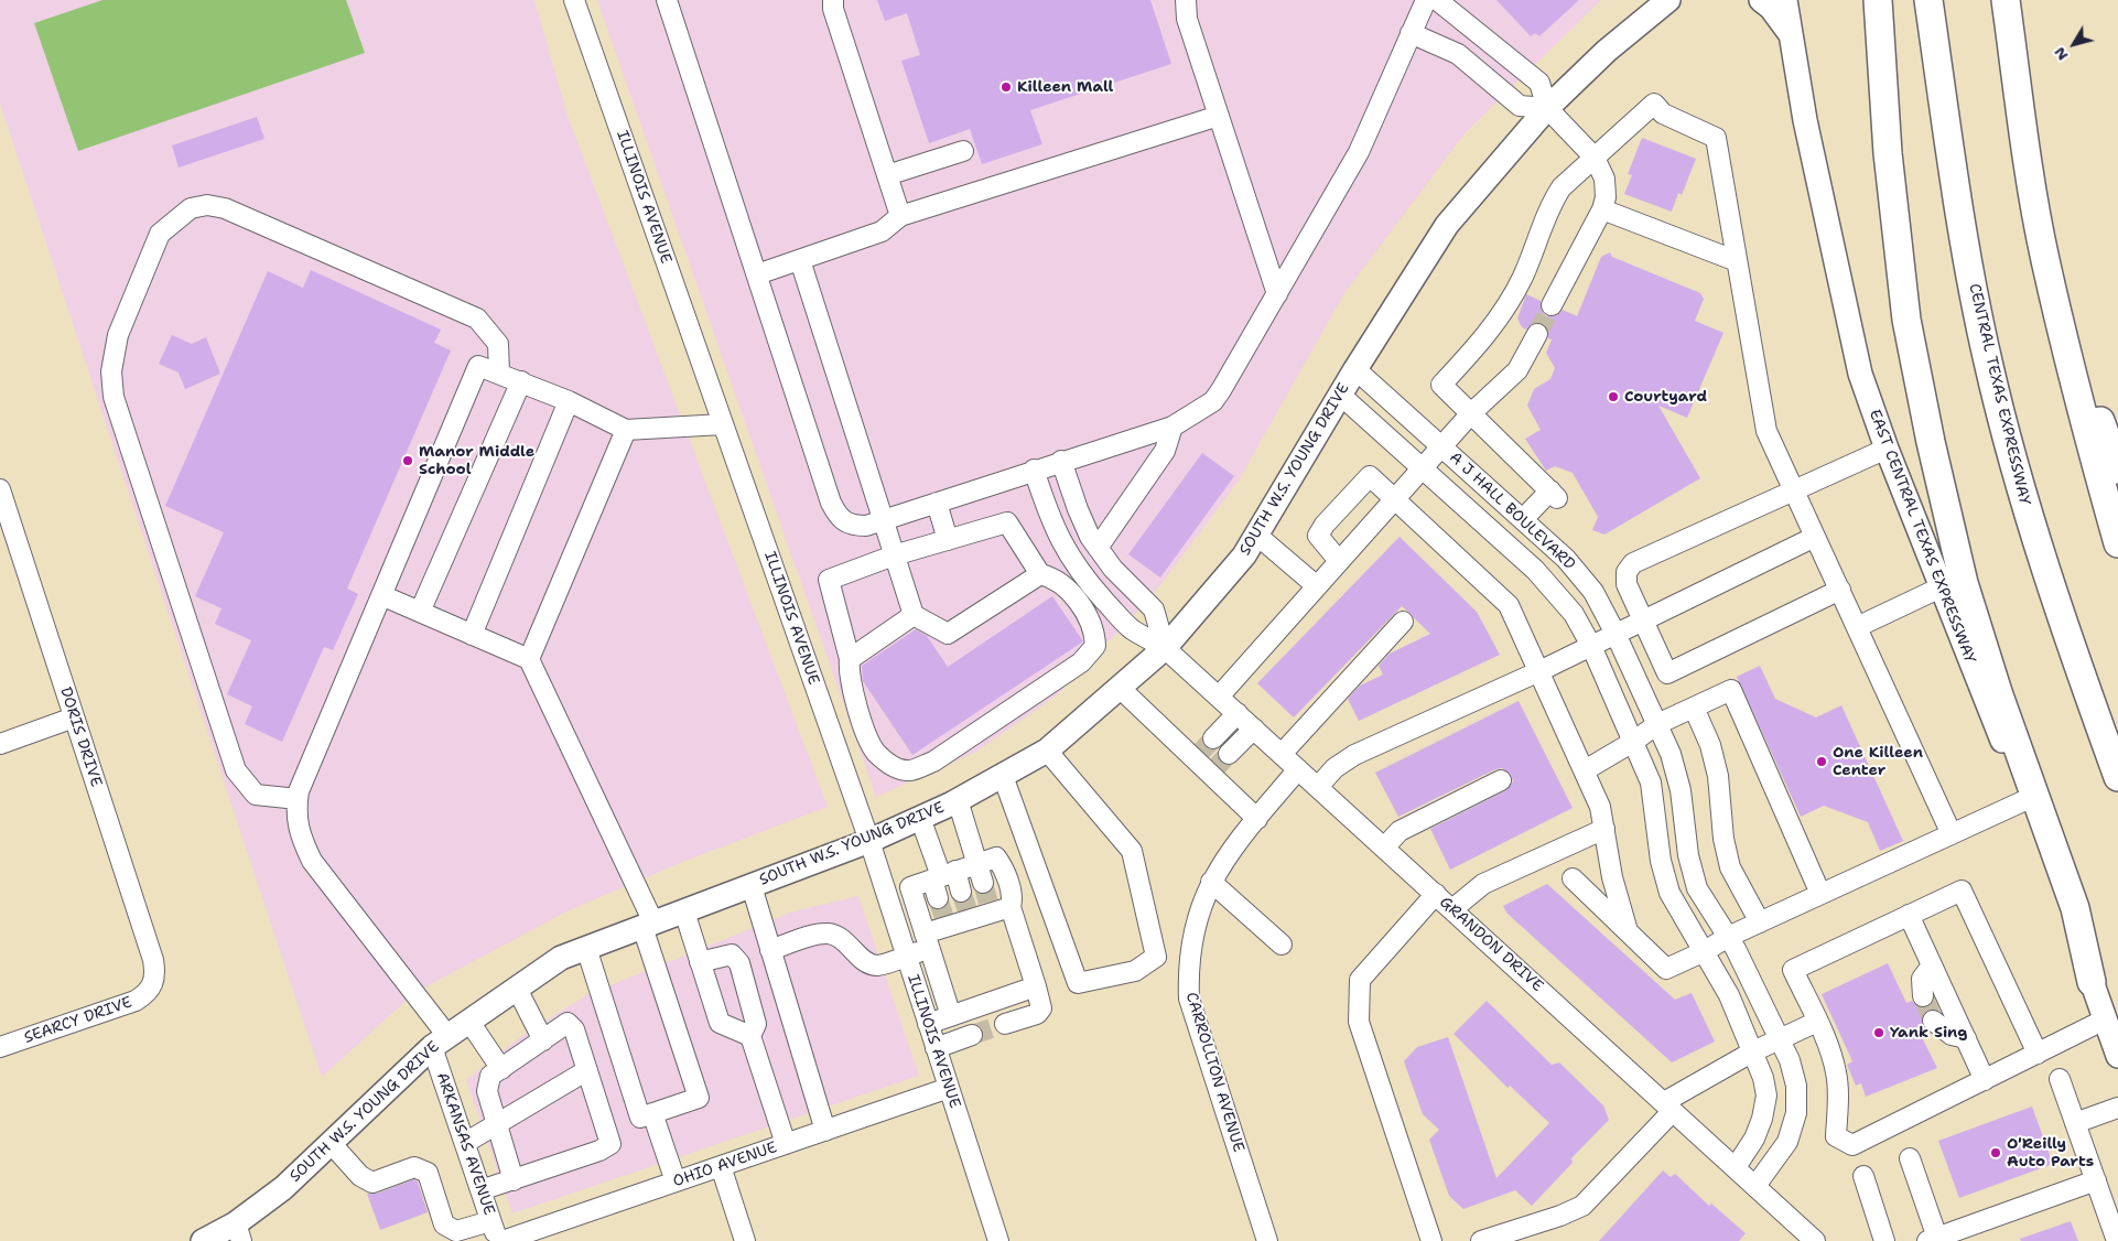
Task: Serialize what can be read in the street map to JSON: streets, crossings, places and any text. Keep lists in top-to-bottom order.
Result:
{
  "streets": {
    "highway": ["CENTRAL TEXAS EXPRESSWAY"],
    "main road": ["SOUTH W.S. YOUNG DRIVE", "EAST CENTRAL TEXAS EXPRESSWAY"],
    "street": [
      "ILLINOIS AVENUE",
      "A J HALL BOULEVARD",
      "DORIS DRIVE",
      "GRANDON DRIVE",
      "SEARCY DRIVE",
      "CARROLLTON AVENUE",
      "ARKANSAS AVENUE",
      "OHIO AVENUE"
    ]
  },
  "crossings": [
    ["ILLINOIS AVENUE", "SOUTH W.S. YOUNG DRIVE"],
    ["ILLINOIS AVENUE", "OHIO AVENUE"],
    ["SOUTH W.S. YOUNG DRIVE", "A J HALL BOULEVARD"],
    ["SOUTH W.S. YOUNG DRIVE", "GRANDON DRIVE"],
    ["SOUTH W.S. YOUNG DRIVE", "ARKANSAS AVENUE"],
    ["A J HALL BOULEVARD", "GRANDON DRIVE"],
    ["DORIS DRIVE", "SEARCY DRIVE"],
    ["GRANDON DRIVE", "CARROLLTON AVENUE"]
  ],
  "places": [
    "Killeen Mall",
    "Courtyard",
    "Manor Middle School",
    "One Killeen Center",
    "Yank Sing",
    "O'Reilly Auto Parts"
  ],
  "north": "bottom left"
}
